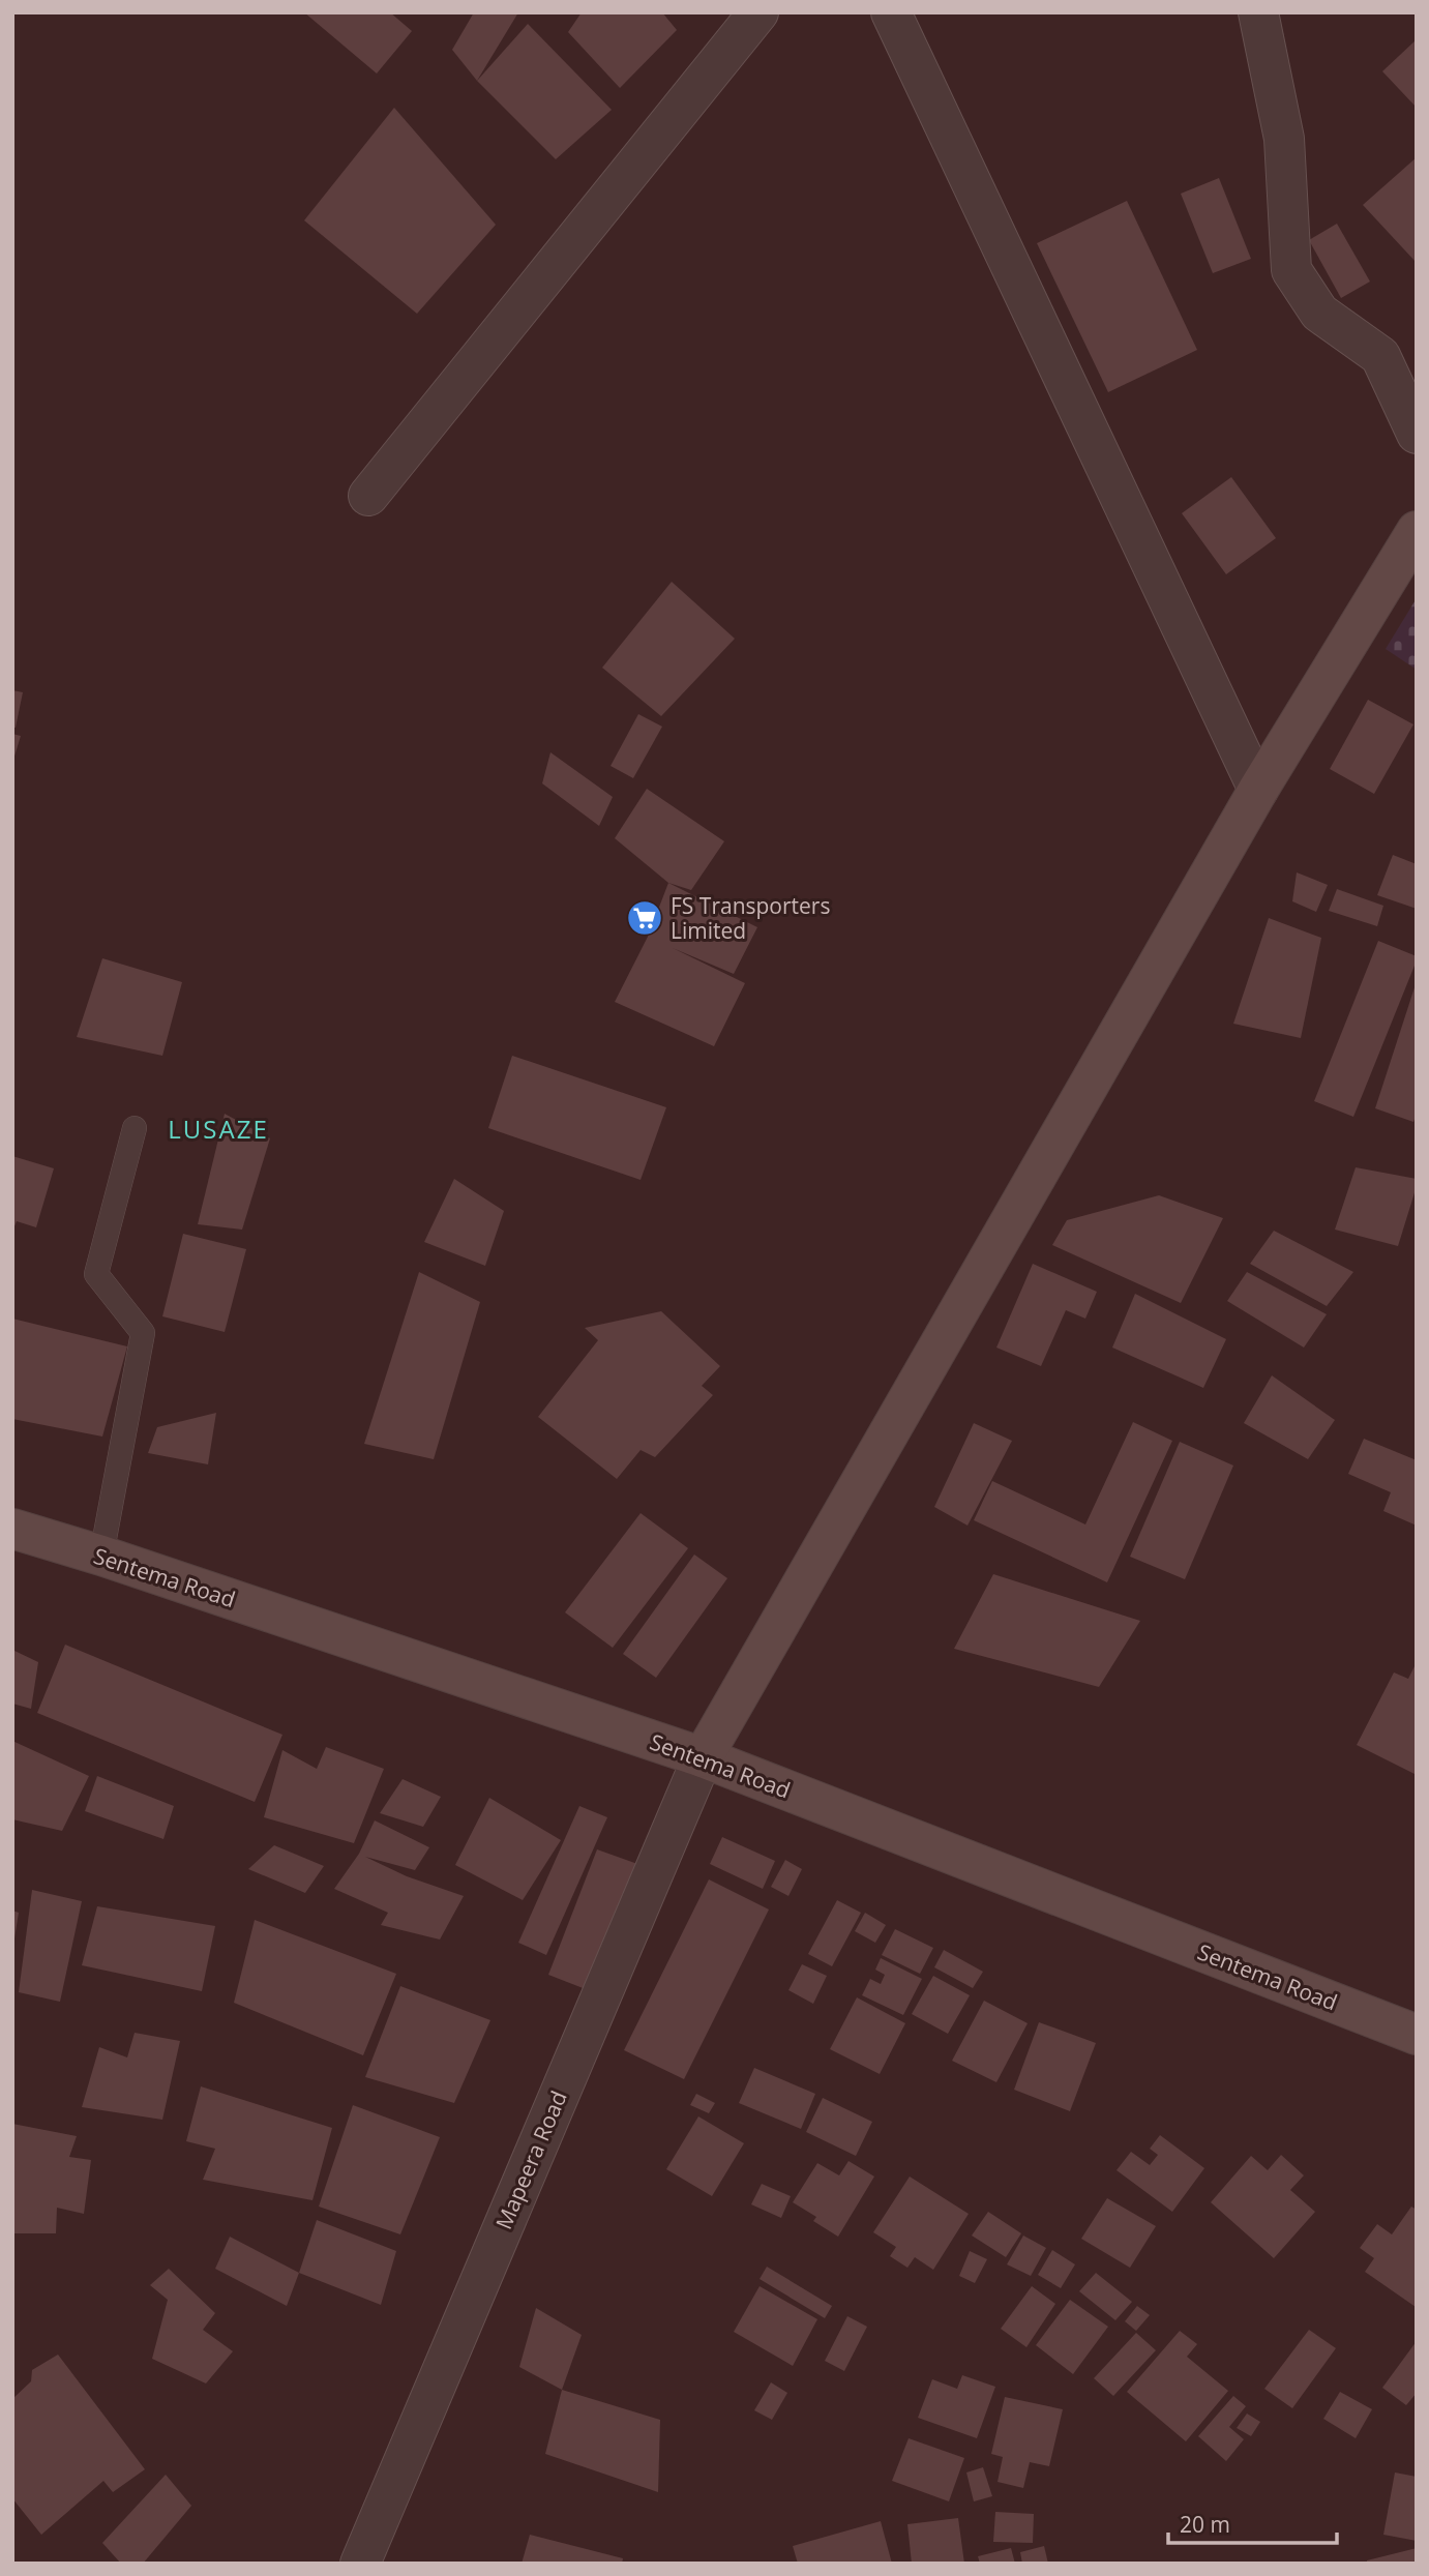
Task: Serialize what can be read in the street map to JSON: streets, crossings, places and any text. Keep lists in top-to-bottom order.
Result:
{
  "streets": {
    "main road": ["Sentema Road"],
    "street": ["Mapeera Road"]
  },
  "crossings": [
    ["Sentema Road", "Mapeera Road"]
  ],
  "districts": ["LUSAZE"],
  "places": {
    "supermarket": ["FS Transporters Limited"]
  },
  "scale_bar": "20 m"
}
